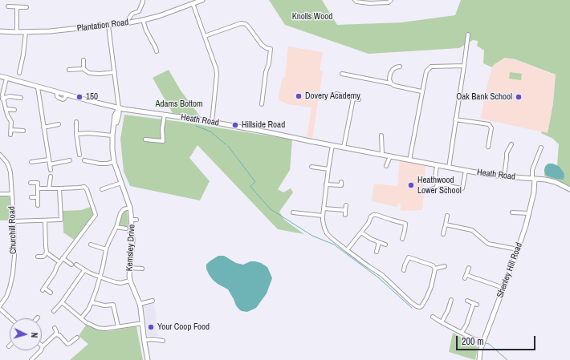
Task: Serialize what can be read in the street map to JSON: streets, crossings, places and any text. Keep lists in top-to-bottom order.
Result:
{
  "streets": {
    "street": [
      "Plantation Road",
      "Heath Road",
      "Churchill Road",
      "Kemsley Drive",
      "Shenley Hill Road"
    ]
  },
  "crossings": [
    ["Heath Road", "Kemsley Drive"],
    ["Heath Road", "Shenley Hill Road"]
  ],
  "parks": ["Knolls Wood", "Adams Bottom"],
  "places": [
    "Dovery Academy",
    "150",
    "Oak Bank School",
    "Hillside Road",
    "Heathwood Lower School",
    "Your Coop Food"
  ],
  "scale_bar": "200 m",
  "north": "right"
}
